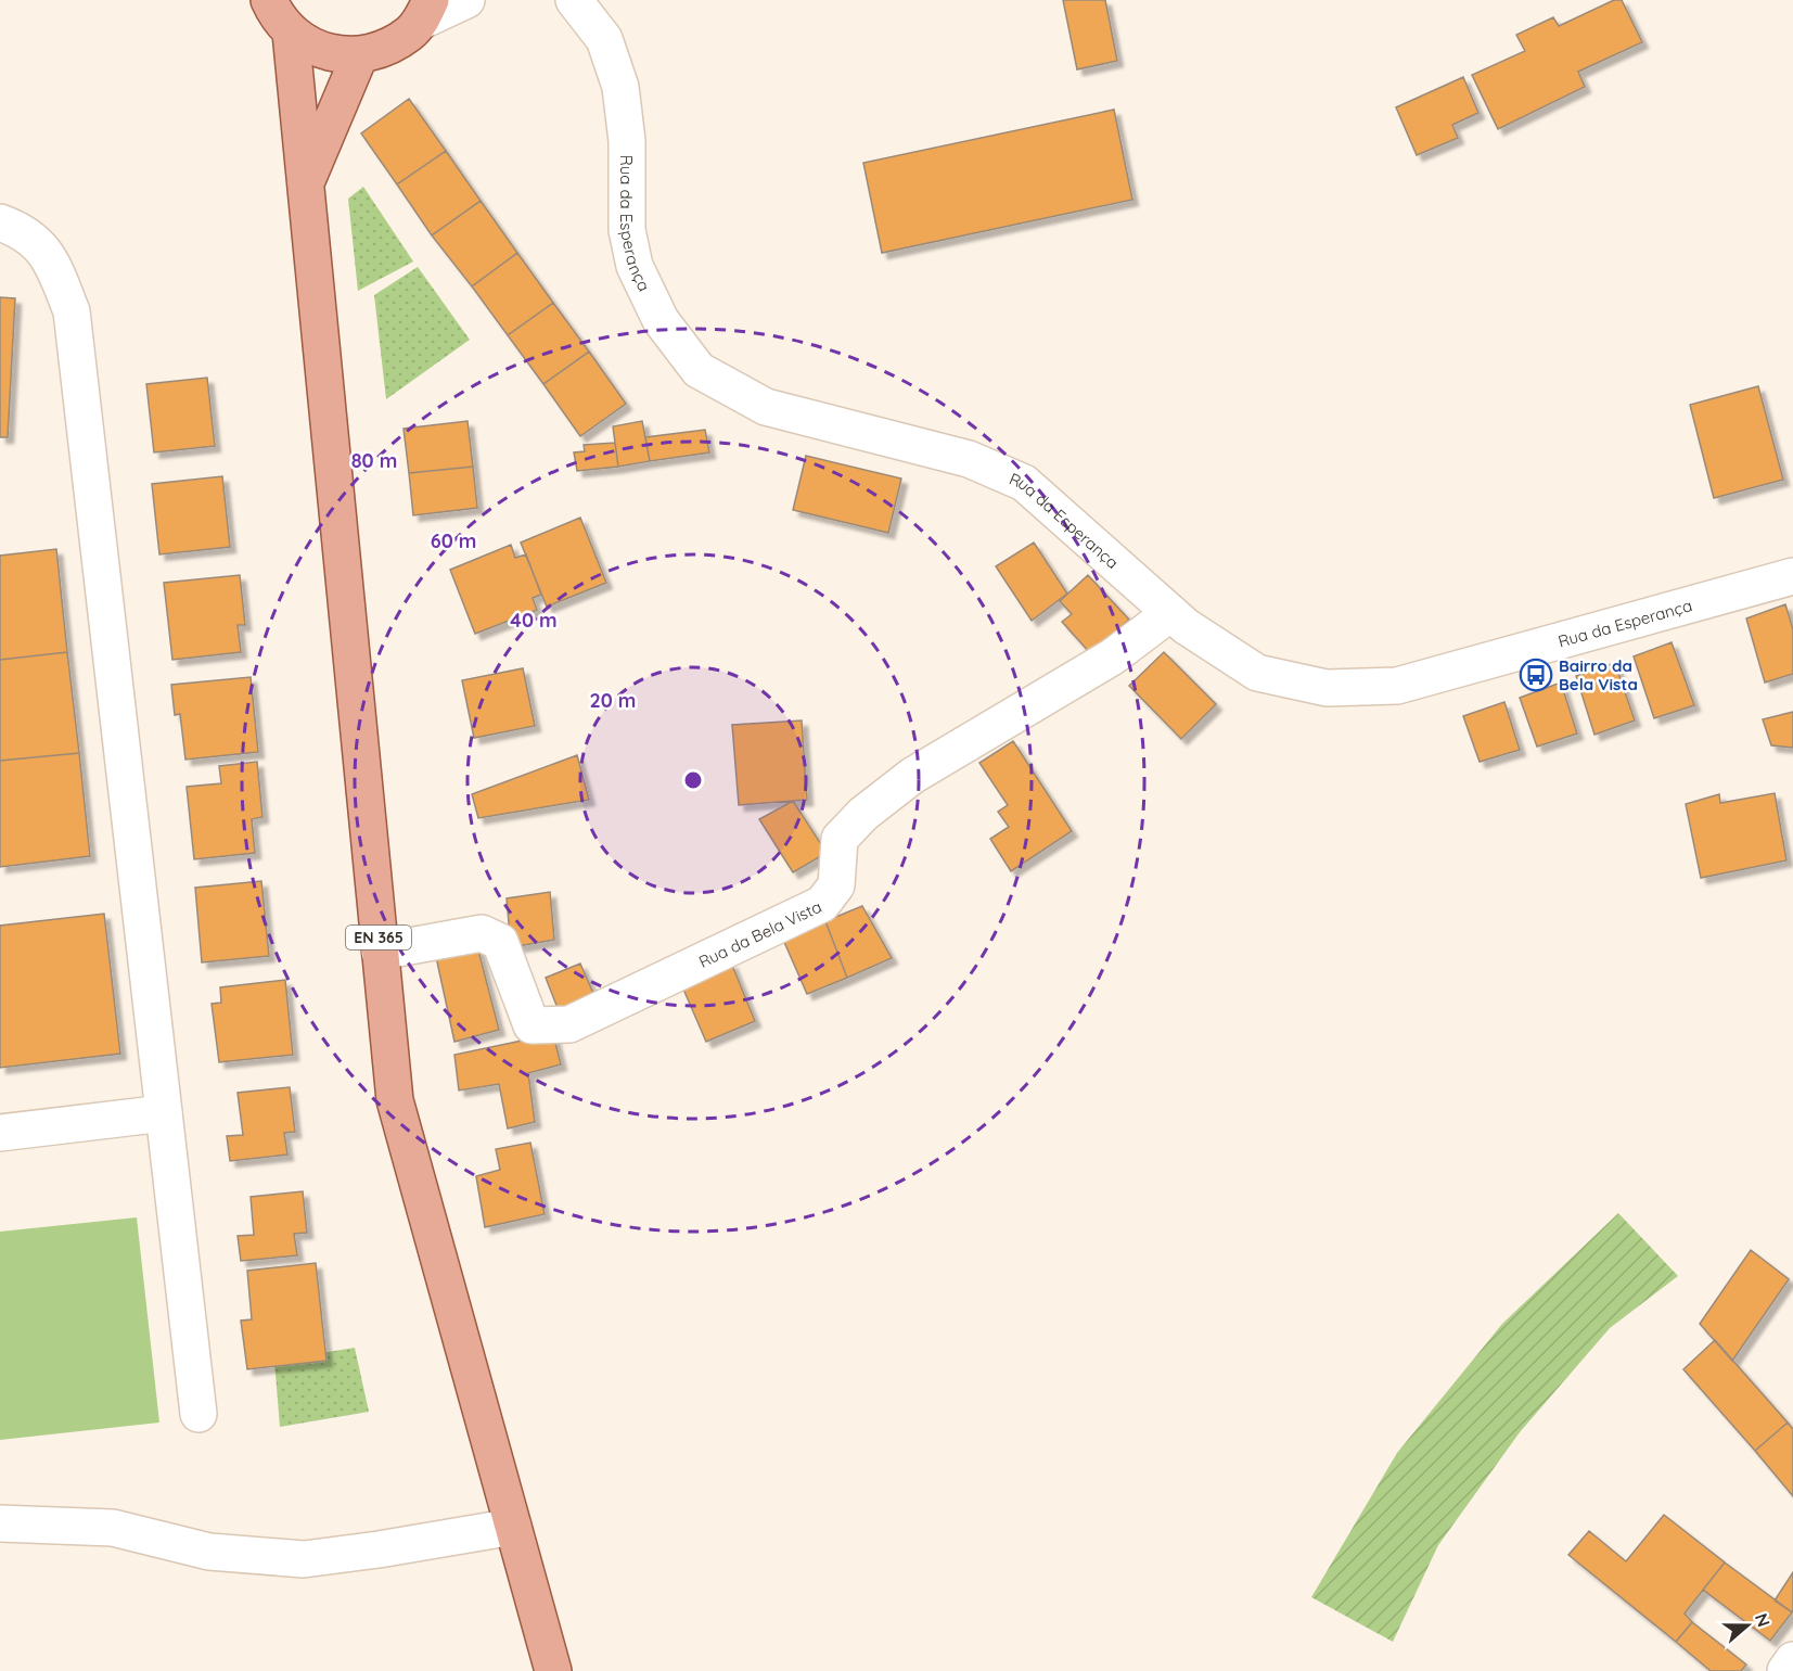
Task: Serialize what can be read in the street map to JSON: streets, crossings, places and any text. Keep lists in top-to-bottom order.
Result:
{
  "streets": {
    "main road": ["EN 365"],
    "street": ["Rua da Esperança", "Rua da Bela Vista"]
  },
  "crossings": [
    ["Rua da Esperança", "Rua da Bela Vista"],
    ["Rua da Bela Vista", "EN 365"]
  ],
  "places": {
    "bus stop": ["Bairro da Bela Vista"]
  },
  "north": "right",
  "rings": [
    "80 m",
    "60 m",
    "40 m",
    "20 m"
  ]
}
